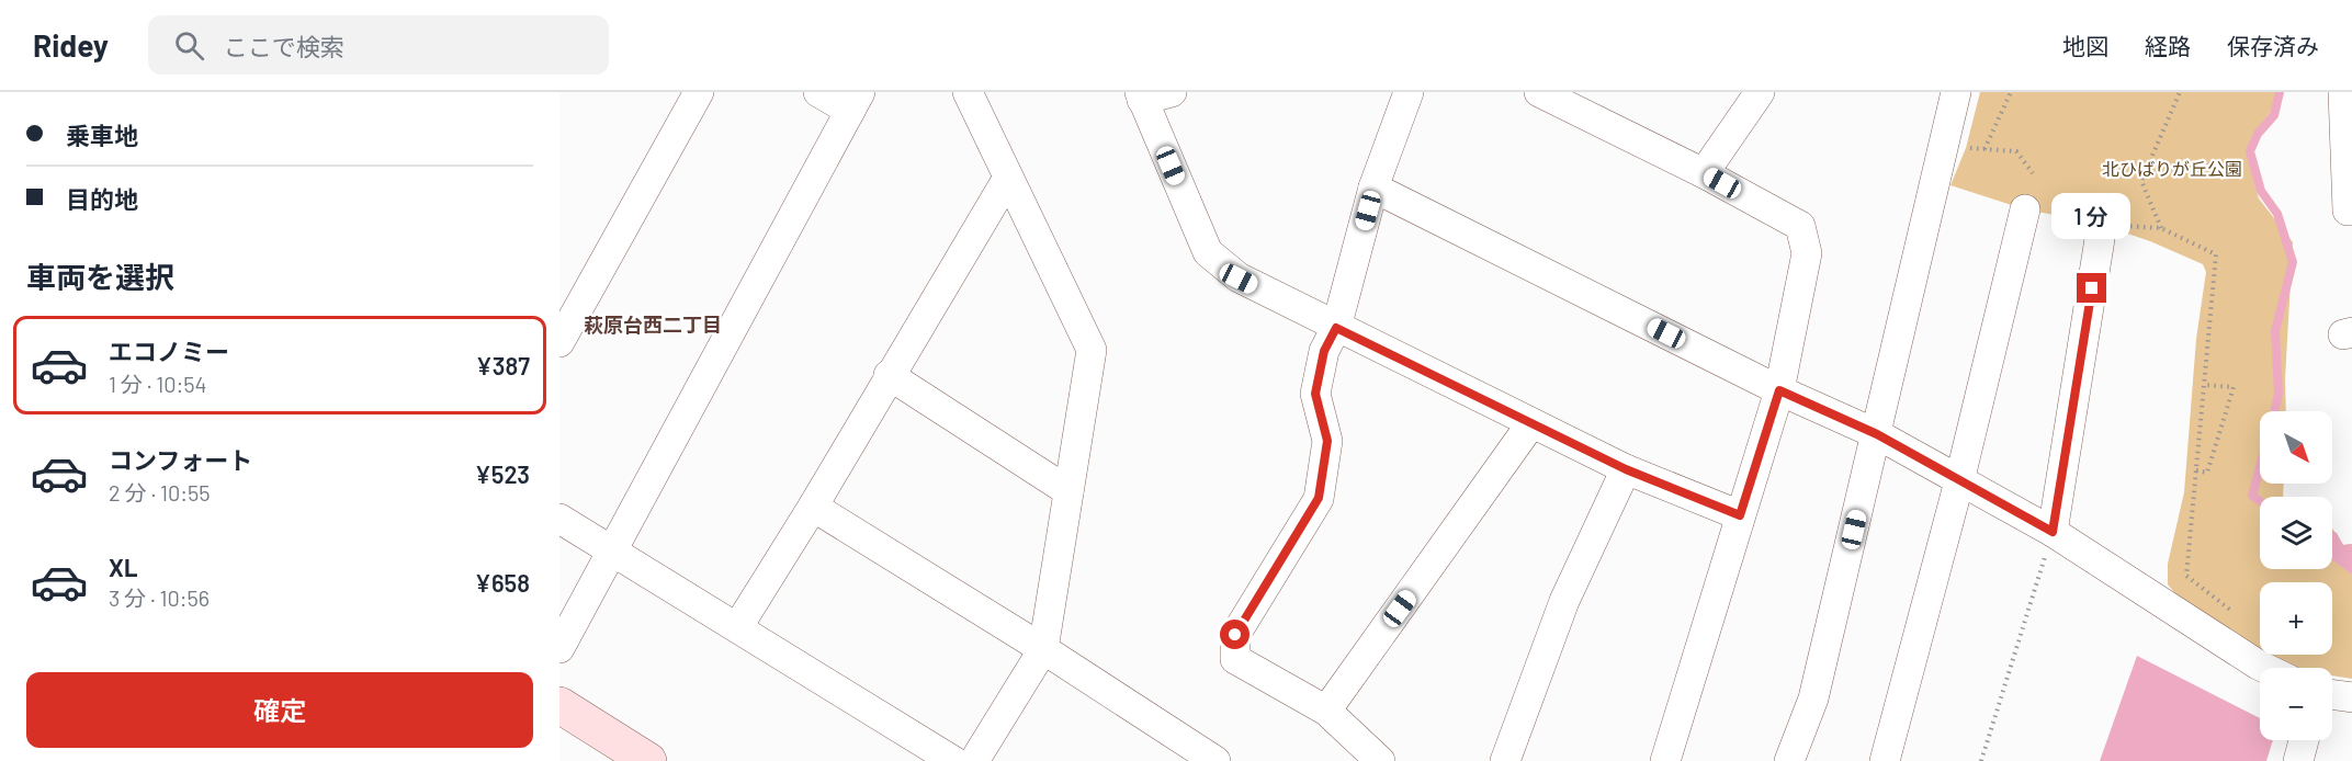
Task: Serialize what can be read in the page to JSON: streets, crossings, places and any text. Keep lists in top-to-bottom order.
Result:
{
  "districts": ["萩原台西二丁目"],
  "parks": ["北ひばりが丘公園"],
  "north": "bottom right",
  "page": {
    "header": "Ridey",
    "search": "ここで検索",
    "nav": ["地図", "経路", "保存済み"],
    "banner": ["乗車地", "目的地"],
    "bubble": "1 分",
    "heading": "車両を選択",
    "list": [
      {
        "name": "エコノミー",
        "note": "1 分 · 10:54",
        "value": "¥387"
      },
      {
        "name": "コンフォート",
        "note": "2 分 · 10:55",
        "value": "¥523"
      },
      {
        "name": "XL",
        "note": "3 分 · 10:56",
        "value": "¥658"
      }
    ],
    "map_buttons": ["+", "−"],
    "buttons": "確定"
  }
}
